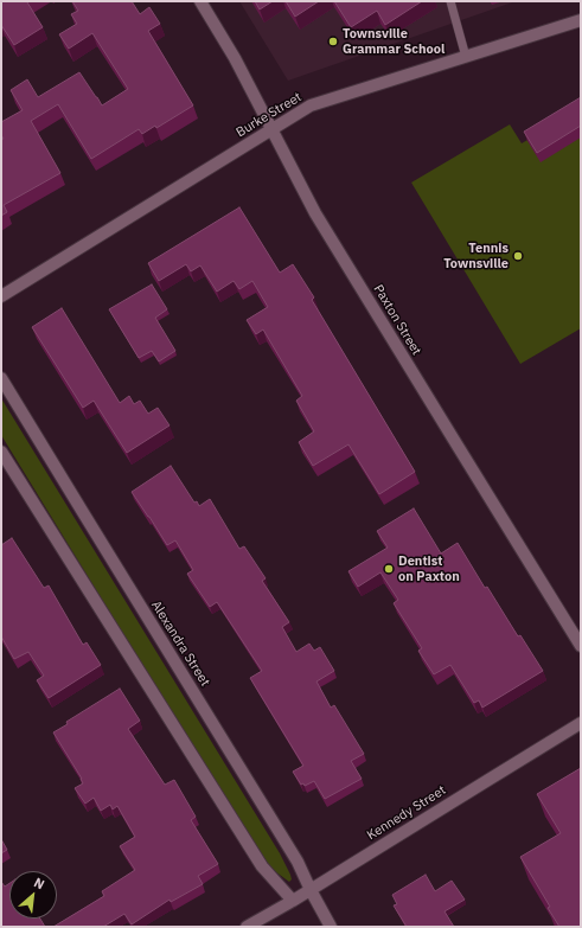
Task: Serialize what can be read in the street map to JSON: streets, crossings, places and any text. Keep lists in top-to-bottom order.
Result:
{
  "streets": {
    "street": [
      "Burke Street",
      "Paxton Street",
      "Alexandra Street",
      "Kennedy Street"
    ]
  },
  "crossings": [
    ["Burke Street", "Paxton Street"],
    ["Alexandra Street", "Kennedy Street"]
  ],
  "places": ["Townsville Grammar School", "Tennis Townsville", "Dentist on Paxton"],
  "north": "top right"
}
